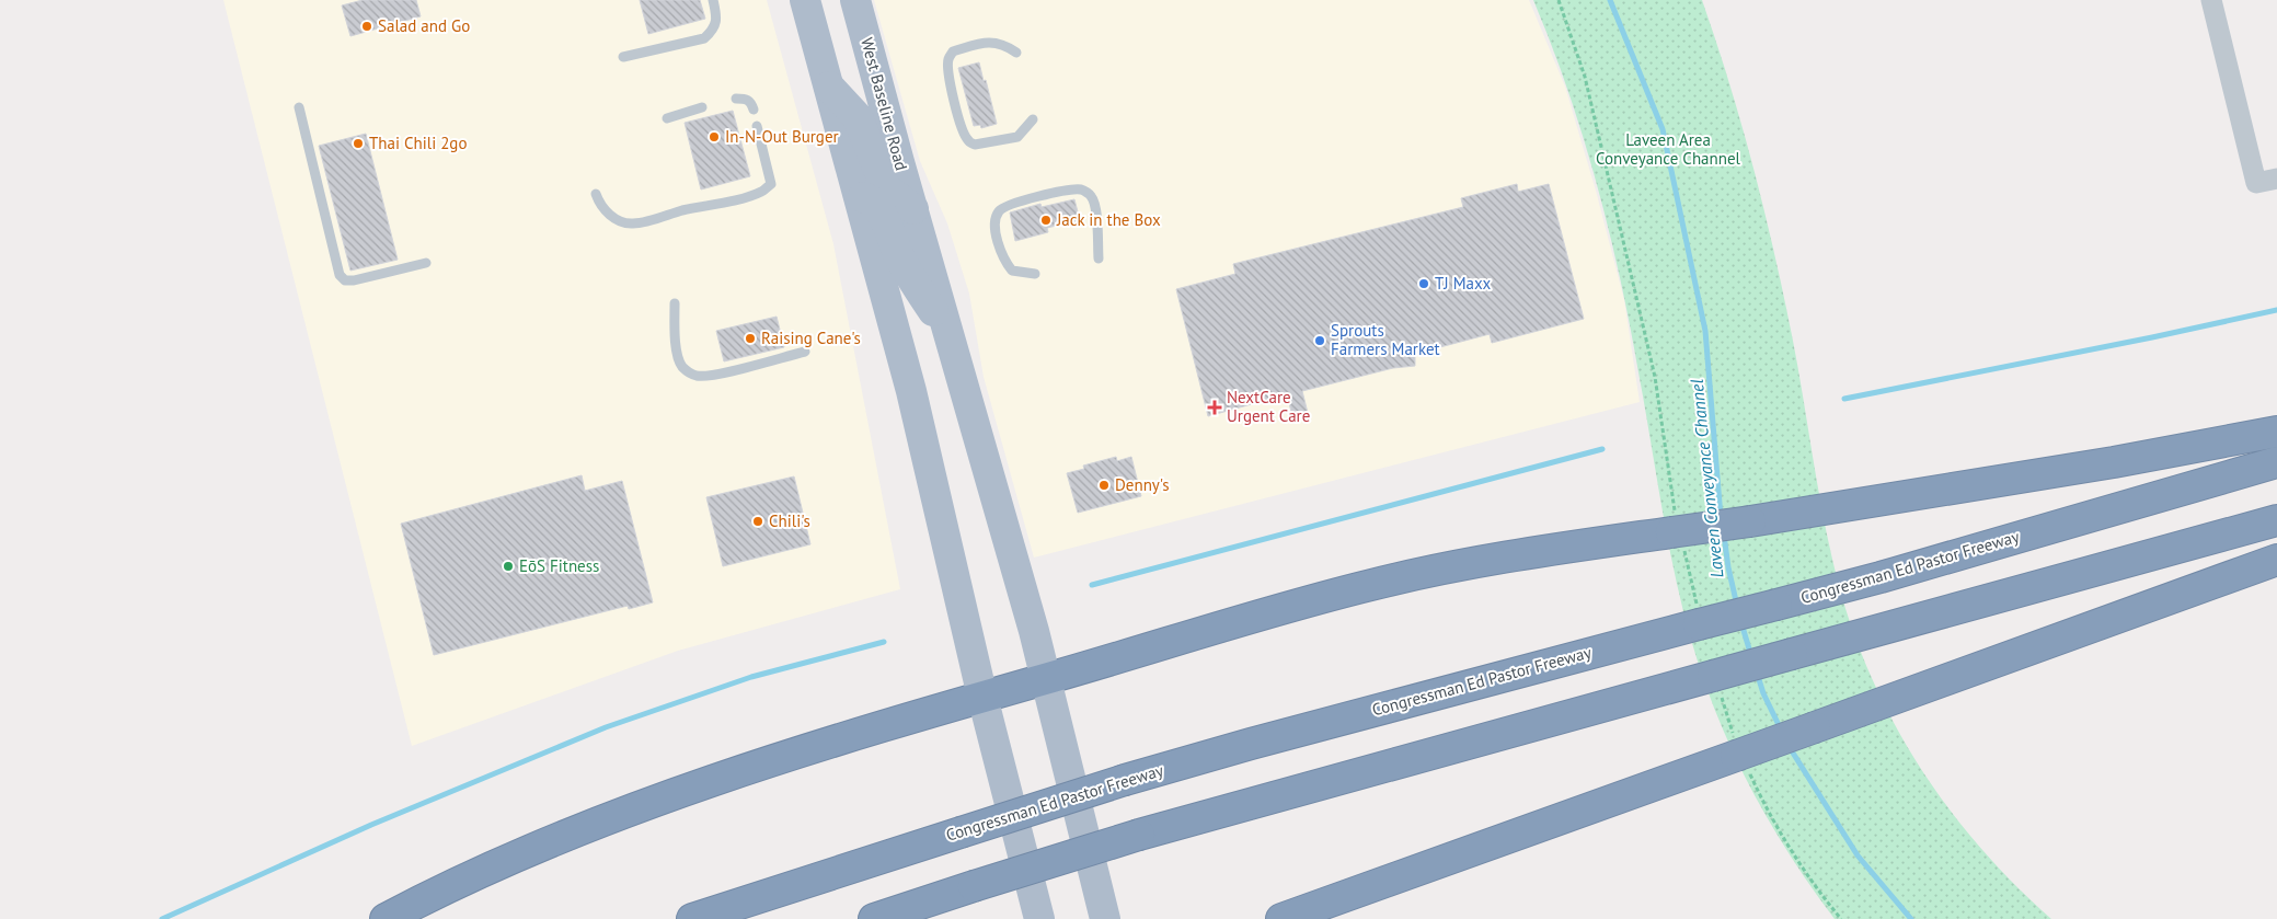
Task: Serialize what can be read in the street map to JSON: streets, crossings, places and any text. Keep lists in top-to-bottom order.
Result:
{
  "streets": {
    "highway": ["Congressman Ed Pastor Freeway"],
    "main road": ["West Baseline Road"]
  },
  "water": ["Laveen Conveyance Channel"],
  "parks": ["Laveen Area Conveyance Channel"],
  "places": {
    "other": [
      "Salad and Go",
      "In-N-Out Burger",
      "Thai Chili 2go",
      "Jack in the Box",
      "TJ Maxx",
      "Raising Cane's",
      "Sprouts Farmers Market",
      "Denny's",
      "Chili's",
      "EōS Fitness"
    ],
    "health": ["NextCare Urgent Care"]
  }
}
